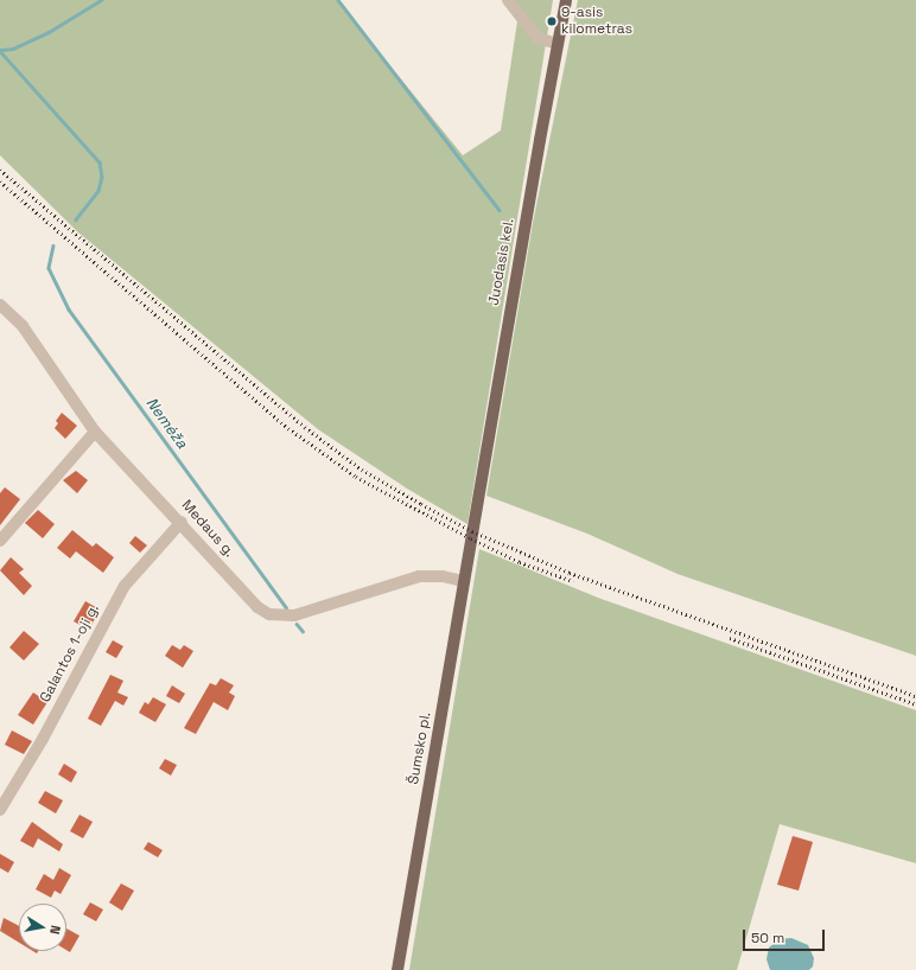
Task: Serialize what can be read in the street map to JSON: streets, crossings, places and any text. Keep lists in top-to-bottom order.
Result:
{
  "streets": {
    "main road": ["Juodasis kel.", "Šumsko pl."],
    "street": ["Medaus g.", "Galantos 1-oji g."]
  },
  "crossings": [
    ["Juodasis kel.", "Šumsko pl."],
    ["Medaus g.", "Galantos 1-oji g."],
    ["Medaus g.", "Šumsko pl."]
  ],
  "water": ["Nemėža"],
  "places": ["9-asis kilometras"],
  "scale_bar": "50 m",
  "north": "right"
}
